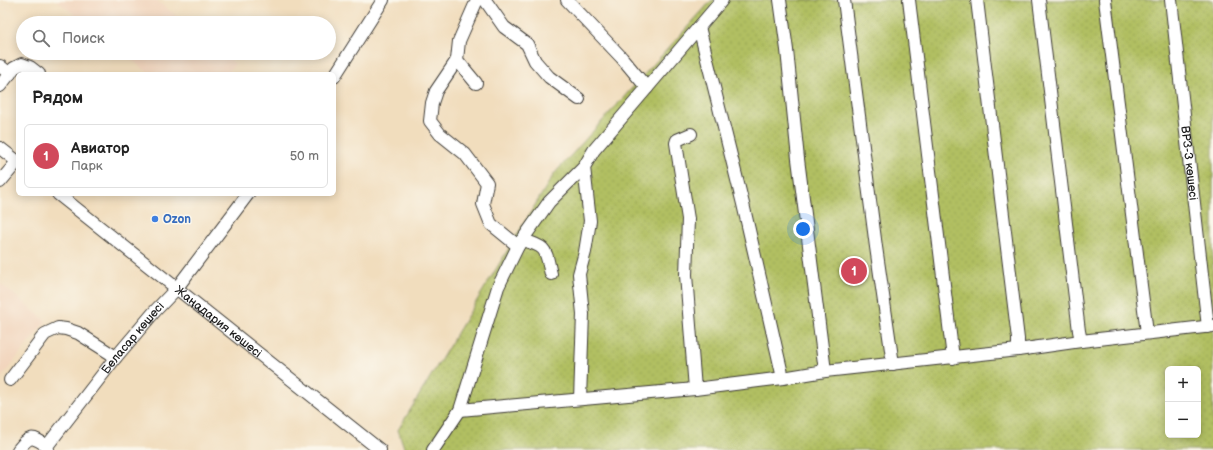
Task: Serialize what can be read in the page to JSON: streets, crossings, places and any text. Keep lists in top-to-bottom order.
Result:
{
  "streets": {
    "street": ["ВРЗ-3 көшесі", "Жаңадария көшесі", "Беласар көшесі"]
  },
  "crossings": [
    ["Жаңадария көшесі", "Беласар көшесі"]
  ],
  "places": ["Ozon"],
  "page": {
    "search": "Поиск",
    "heading": "Рядом",
    "list": [
      {
        "mark": "1",
        "name": "Авиатор",
        "note": "Парк",
        "value": "50 m"
      }
    ],
    "pins": "1",
    "map_buttons": ["+", "−"]
  }
}
